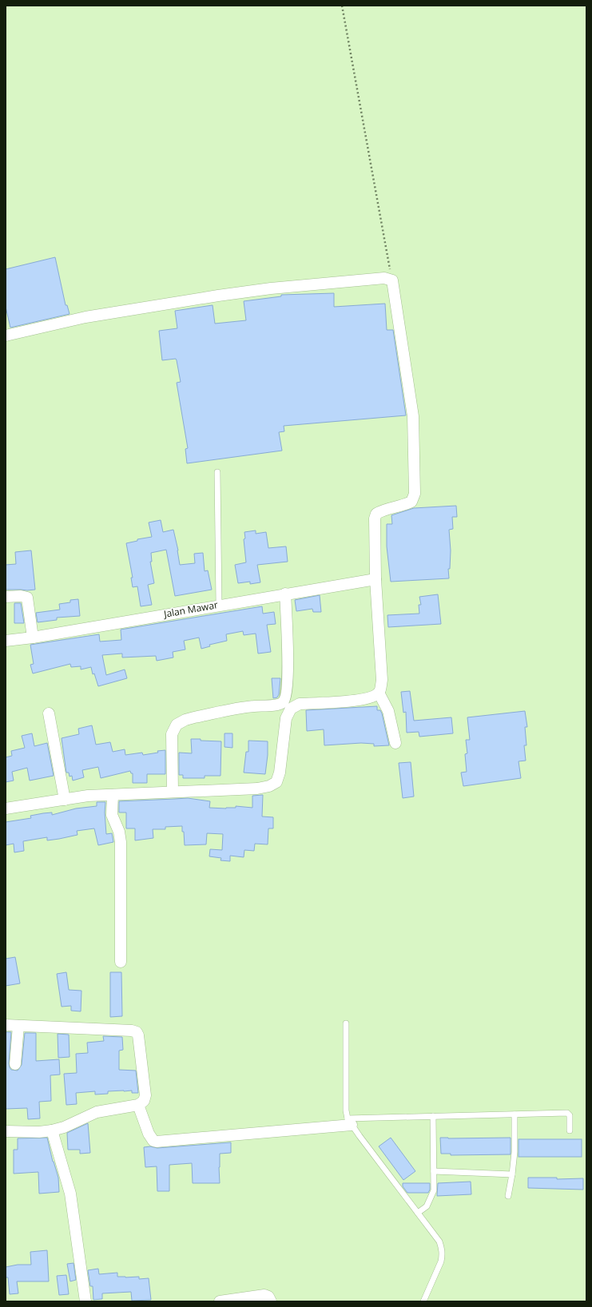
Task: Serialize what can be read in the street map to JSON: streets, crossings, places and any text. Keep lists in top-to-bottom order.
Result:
{
  "streets": {
    "street": ["Jalan Mawar"]
  }
}
